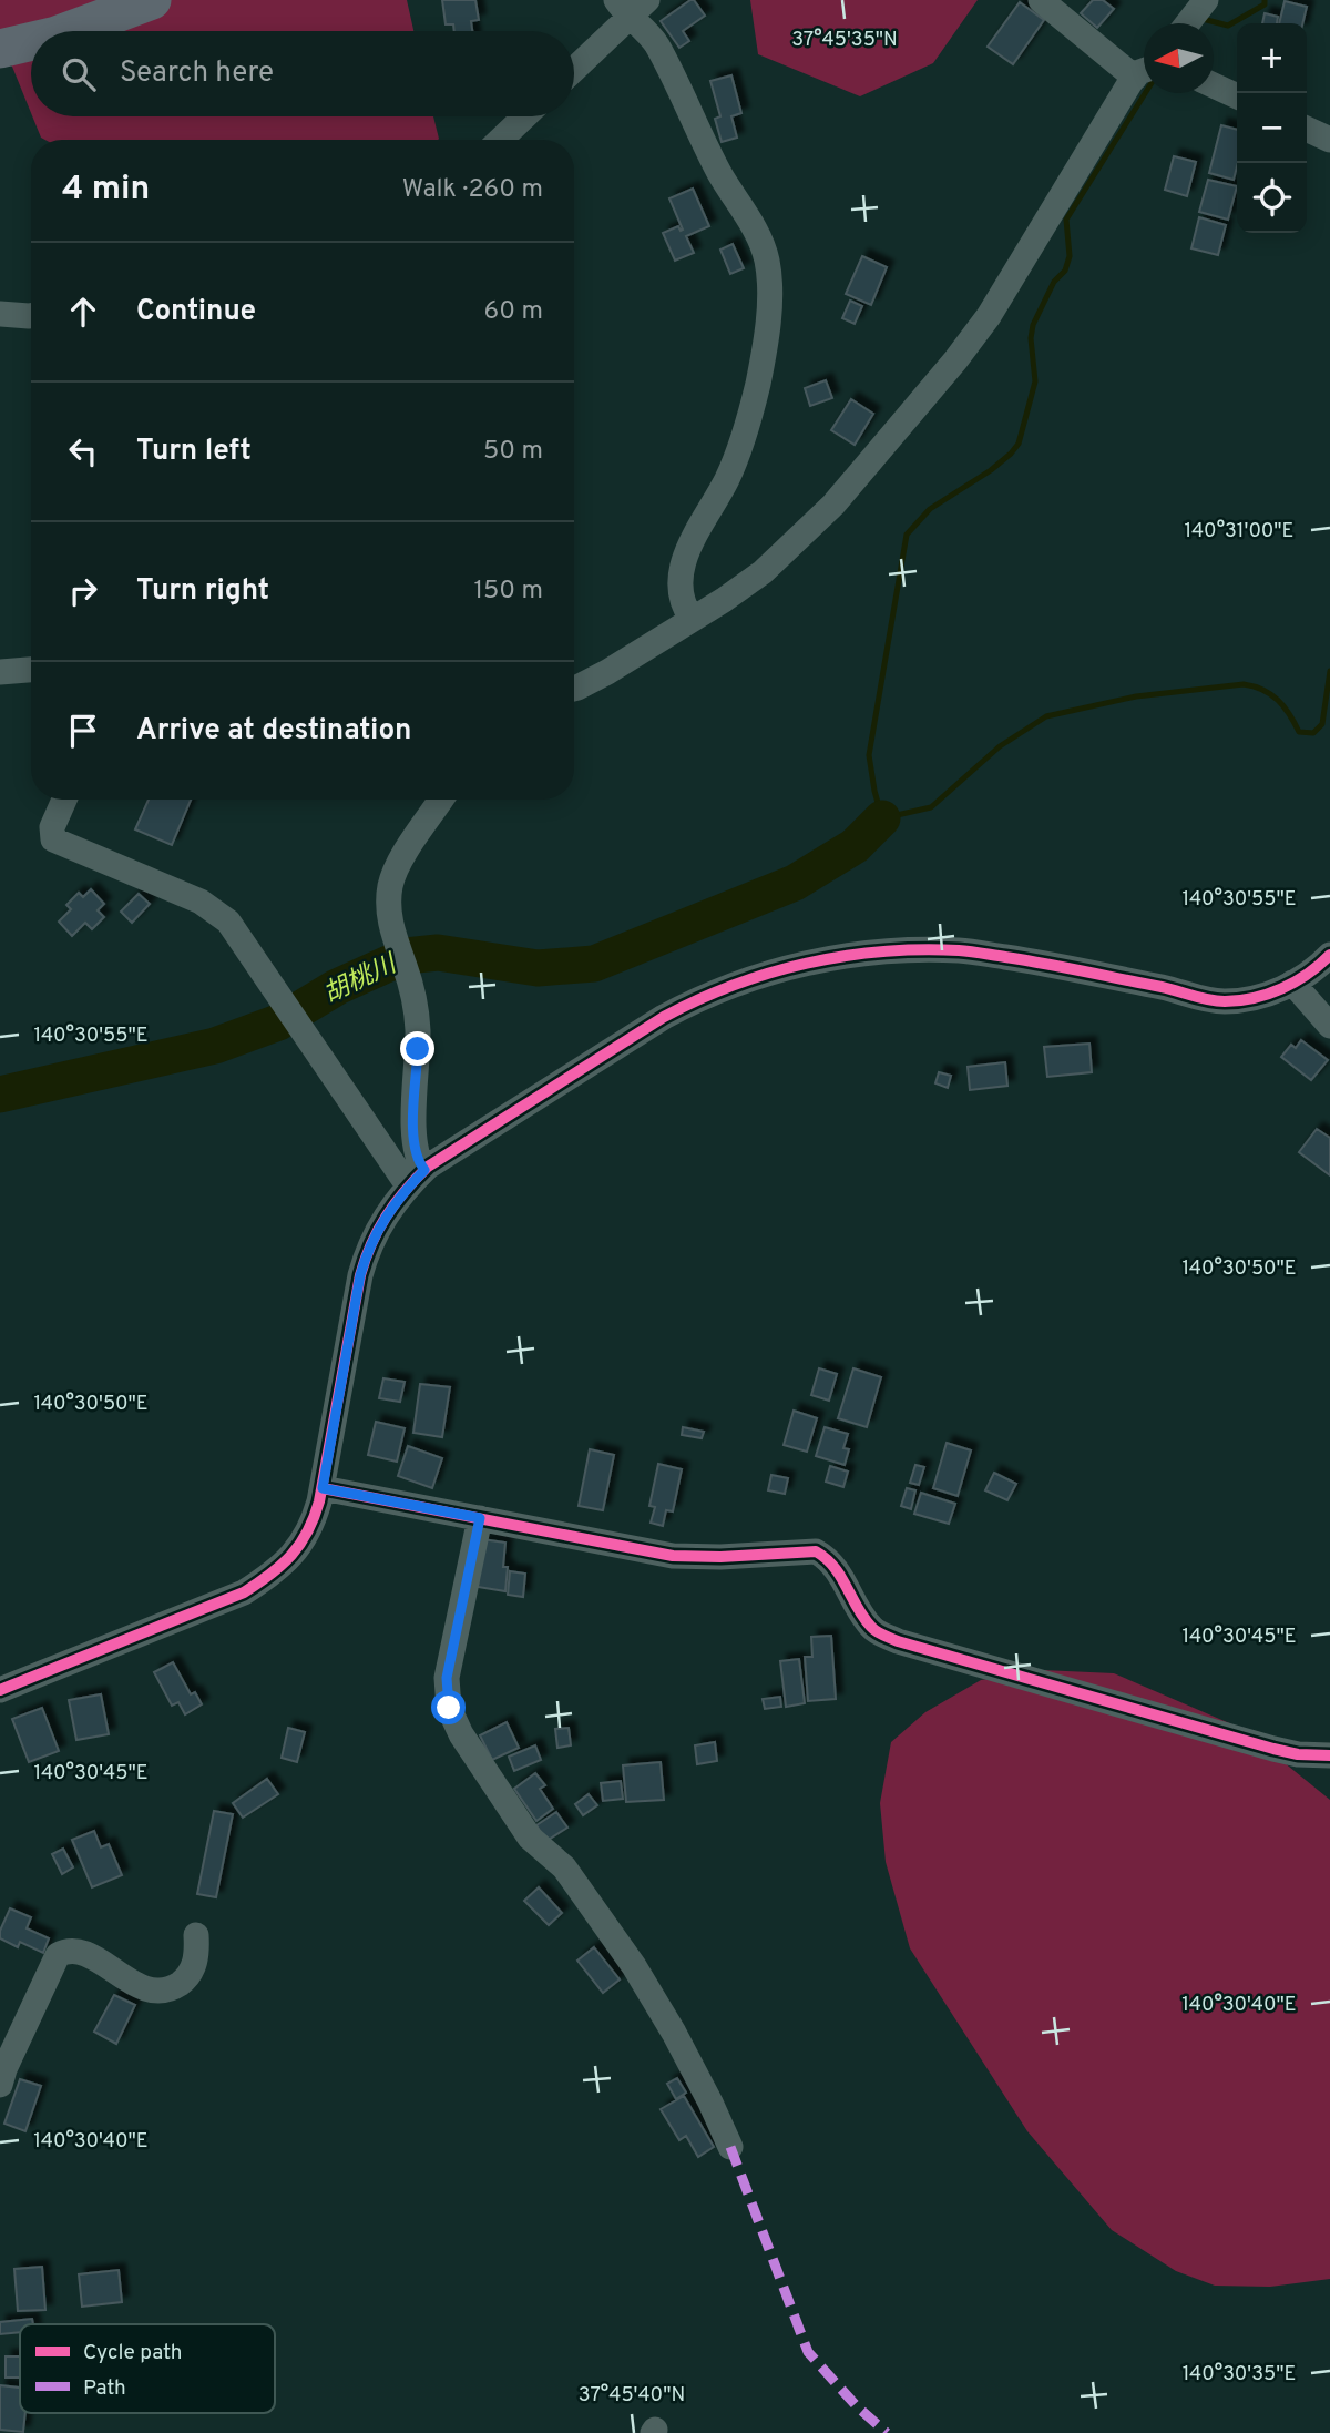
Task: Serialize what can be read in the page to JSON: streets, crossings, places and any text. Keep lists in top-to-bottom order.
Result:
{
  "water": ["胡桃川"],
  "legend": ["Cycle path", "Path"],
  "north": "left",
  "page": {
    "map_buttons": ["+", "−"],
    "search": "Search here",
    "heading": ["4 min", "Walk · 260 m"],
    "list": [
      ["Continue", "60 m"],
      ["Turn left", "50 m"],
      ["Turn right", "150 m"],
      "Arrive at destination"
    ]
  },
  "coordinates": [
    "37°45'35\"N",
    "140°31'00\"E",
    "140°30'55\"E",
    "140°30'50\"E",
    "140°30'45\"E",
    "140°30'40\"E",
    "140°30'35\"E",
    "37°45'40\"N"
  ]
}
